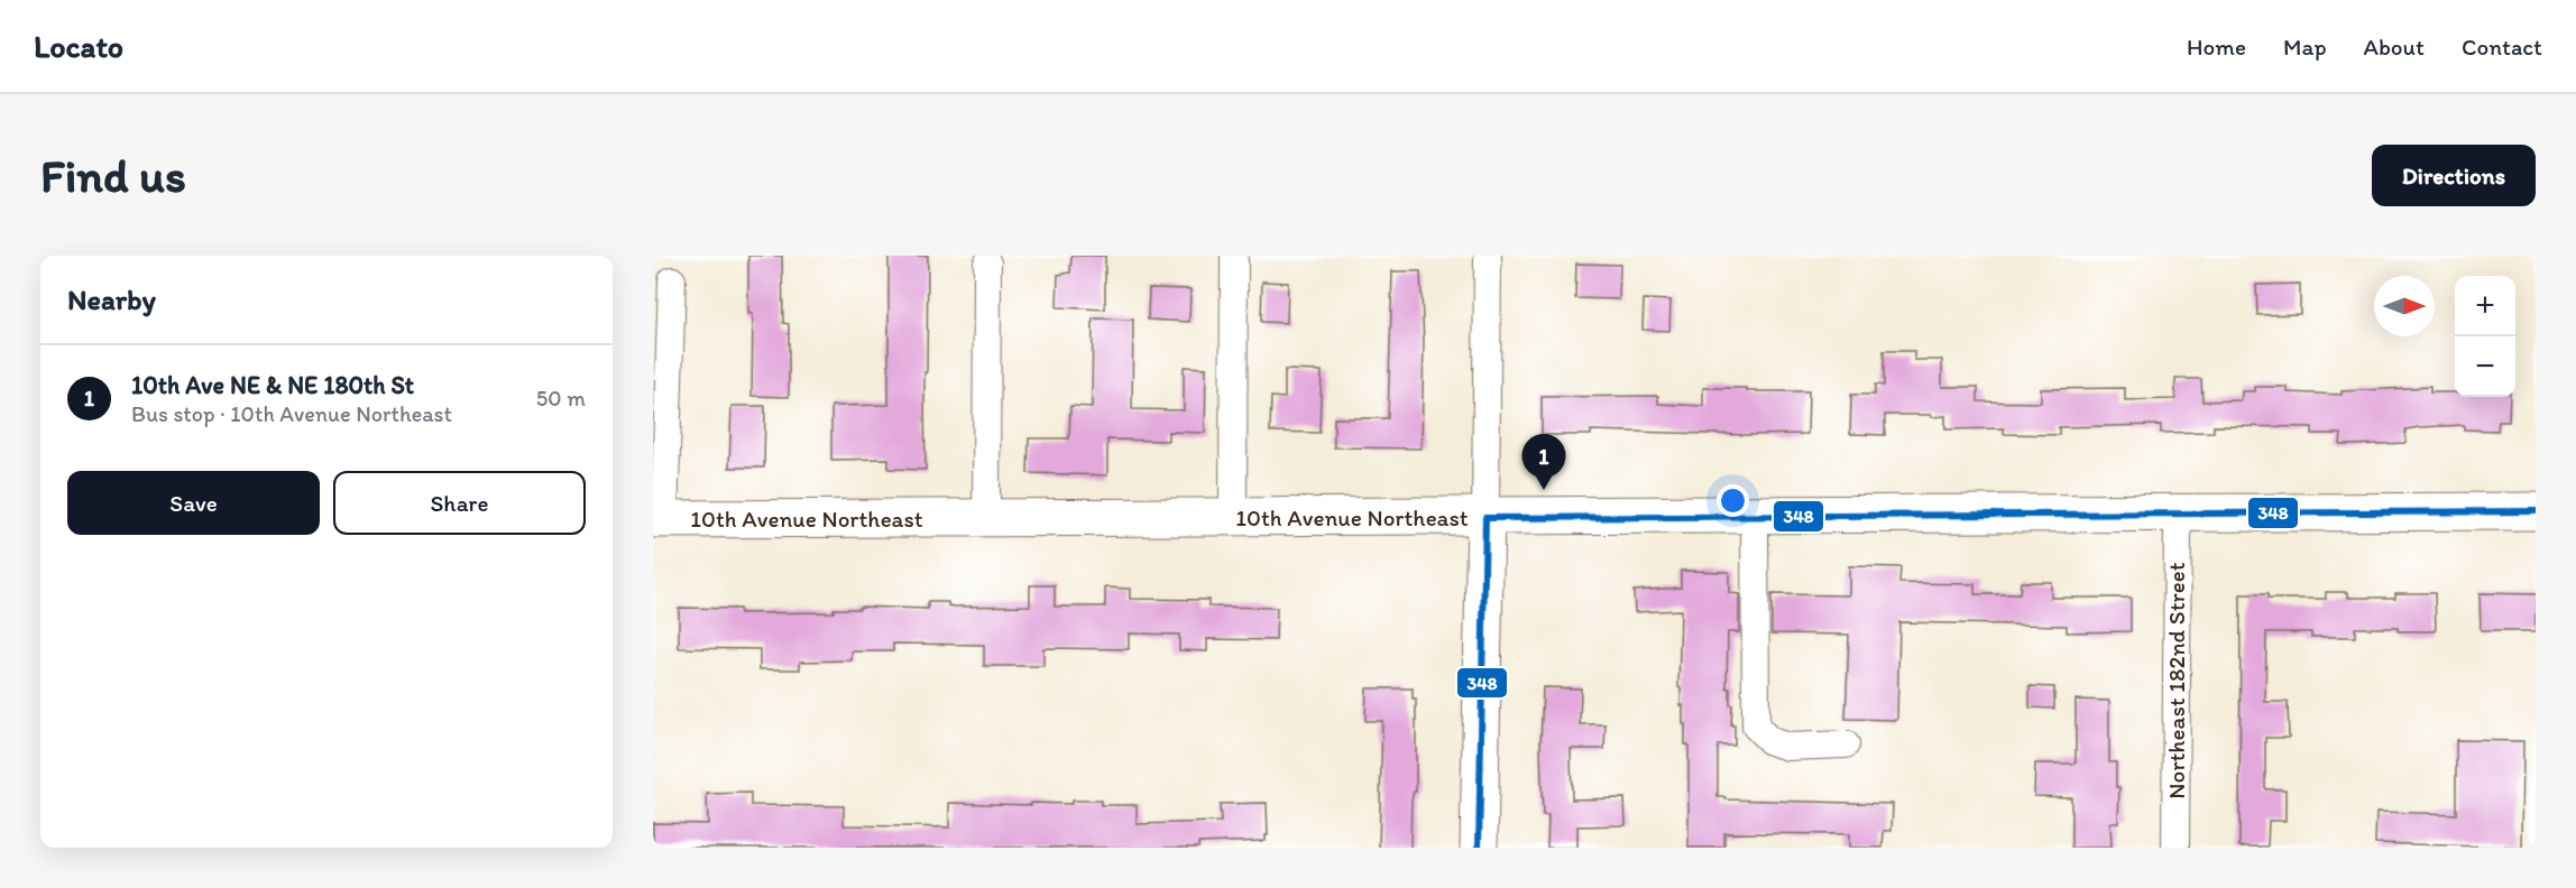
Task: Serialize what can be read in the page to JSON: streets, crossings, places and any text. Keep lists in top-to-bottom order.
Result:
{
  "streets": {
    "street": ["10th Avenue Northeast", "Northeast 182nd Street"]
  },
  "crossings": [
    ["10th Avenue Northeast", "Northeast 182nd Street"]
  ],
  "lines": ["transit line 348"],
  "north": "right",
  "page": {
    "header": "Locato",
    "nav": [
      "Home",
      "Map",
      "About",
      "Contact"
    ],
    "buttons": [
      "Directions",
      ["Save", "Share"]
    ],
    "title": "Find us",
    "heading": "Nearby",
    "map_buttons": ["+", "−"],
    "list": [
      {
        "mark": "1",
        "name": "10th Ave NE & NE 180th St",
        "note": "Bus stop · 10th Avenue Northeast",
        "value": "50 m"
      }
    ],
    "pins": "1"
  }
}
